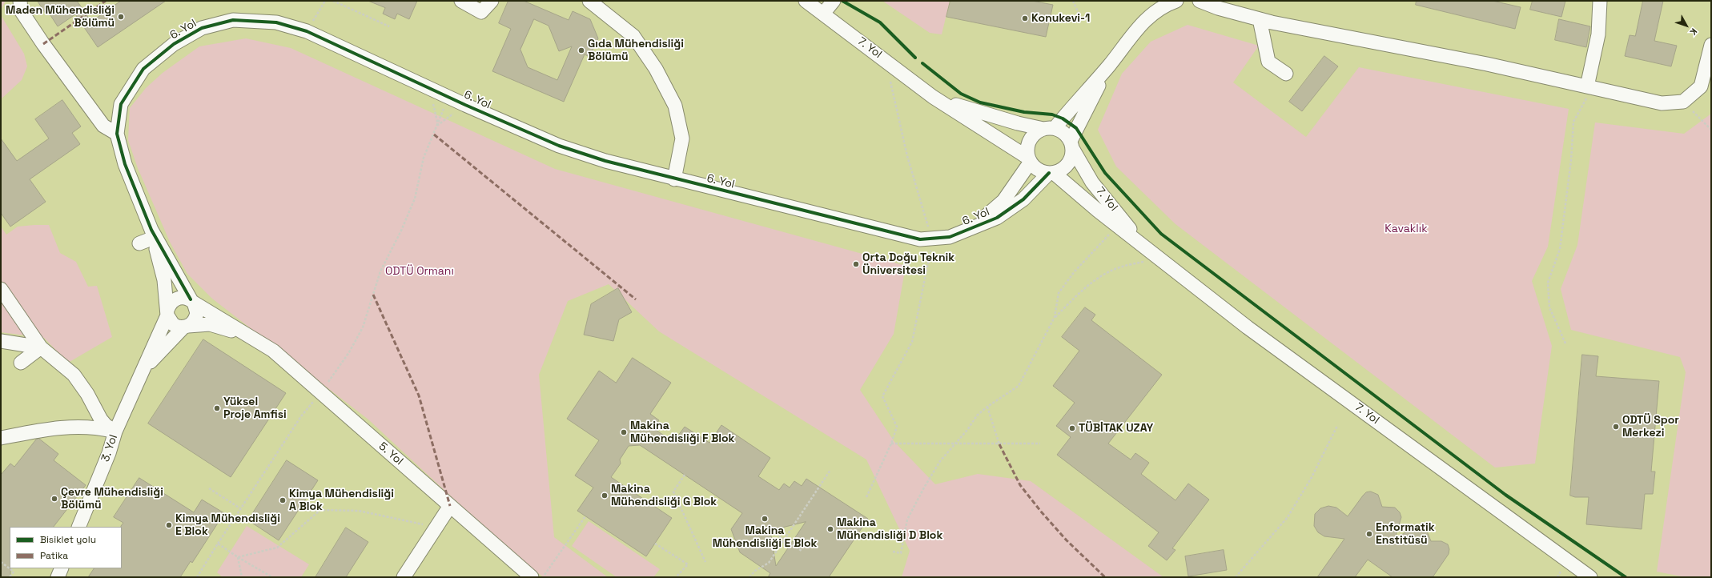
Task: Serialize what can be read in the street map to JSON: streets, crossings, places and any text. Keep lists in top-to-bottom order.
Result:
{
  "streets": {
    "street": [
      "6. Yol",
      "7. Yol",
      "3. Yol",
      "5. Yol"
    ]
  },
  "crossings": [
    ["6. Yol", "7. Yol"],
    ["6. Yol", "3. Yol"],
    ["6. Yol", "5. Yol"],
    ["3. Yol", "5. Yol"]
  ],
  "parks": ["Kavaklık", "ODTÜ Ormanı"],
  "places": [
    "Maden Mühendisliği Bölümü",
    "Konukevi-1",
    "Gıda Mühendisliği Bölümü",
    "Orta Doğu Teknik Üniversitesi",
    "Yüksel Proje Amfisi",
    "ODTÜ Spor Merkezi",
    "TÜBİTAK UZAY",
    "Makina Mühendisliği F Blok",
    "Makina Mühendisliği G Blok",
    "Çevre Mühendisliği Bölümü",
    "Kimya Mühendisliği A Blok",
    "Makina Mühendisliği E Blok",
    "Kimya Mühendisliği E Blok",
    "Makina Mühendisliği D Blok",
    "Enformatik Enstitüsü"
  ],
  "legend": ["Bisiklet yolu", "Patika"],
  "north": "bottom right"
}
